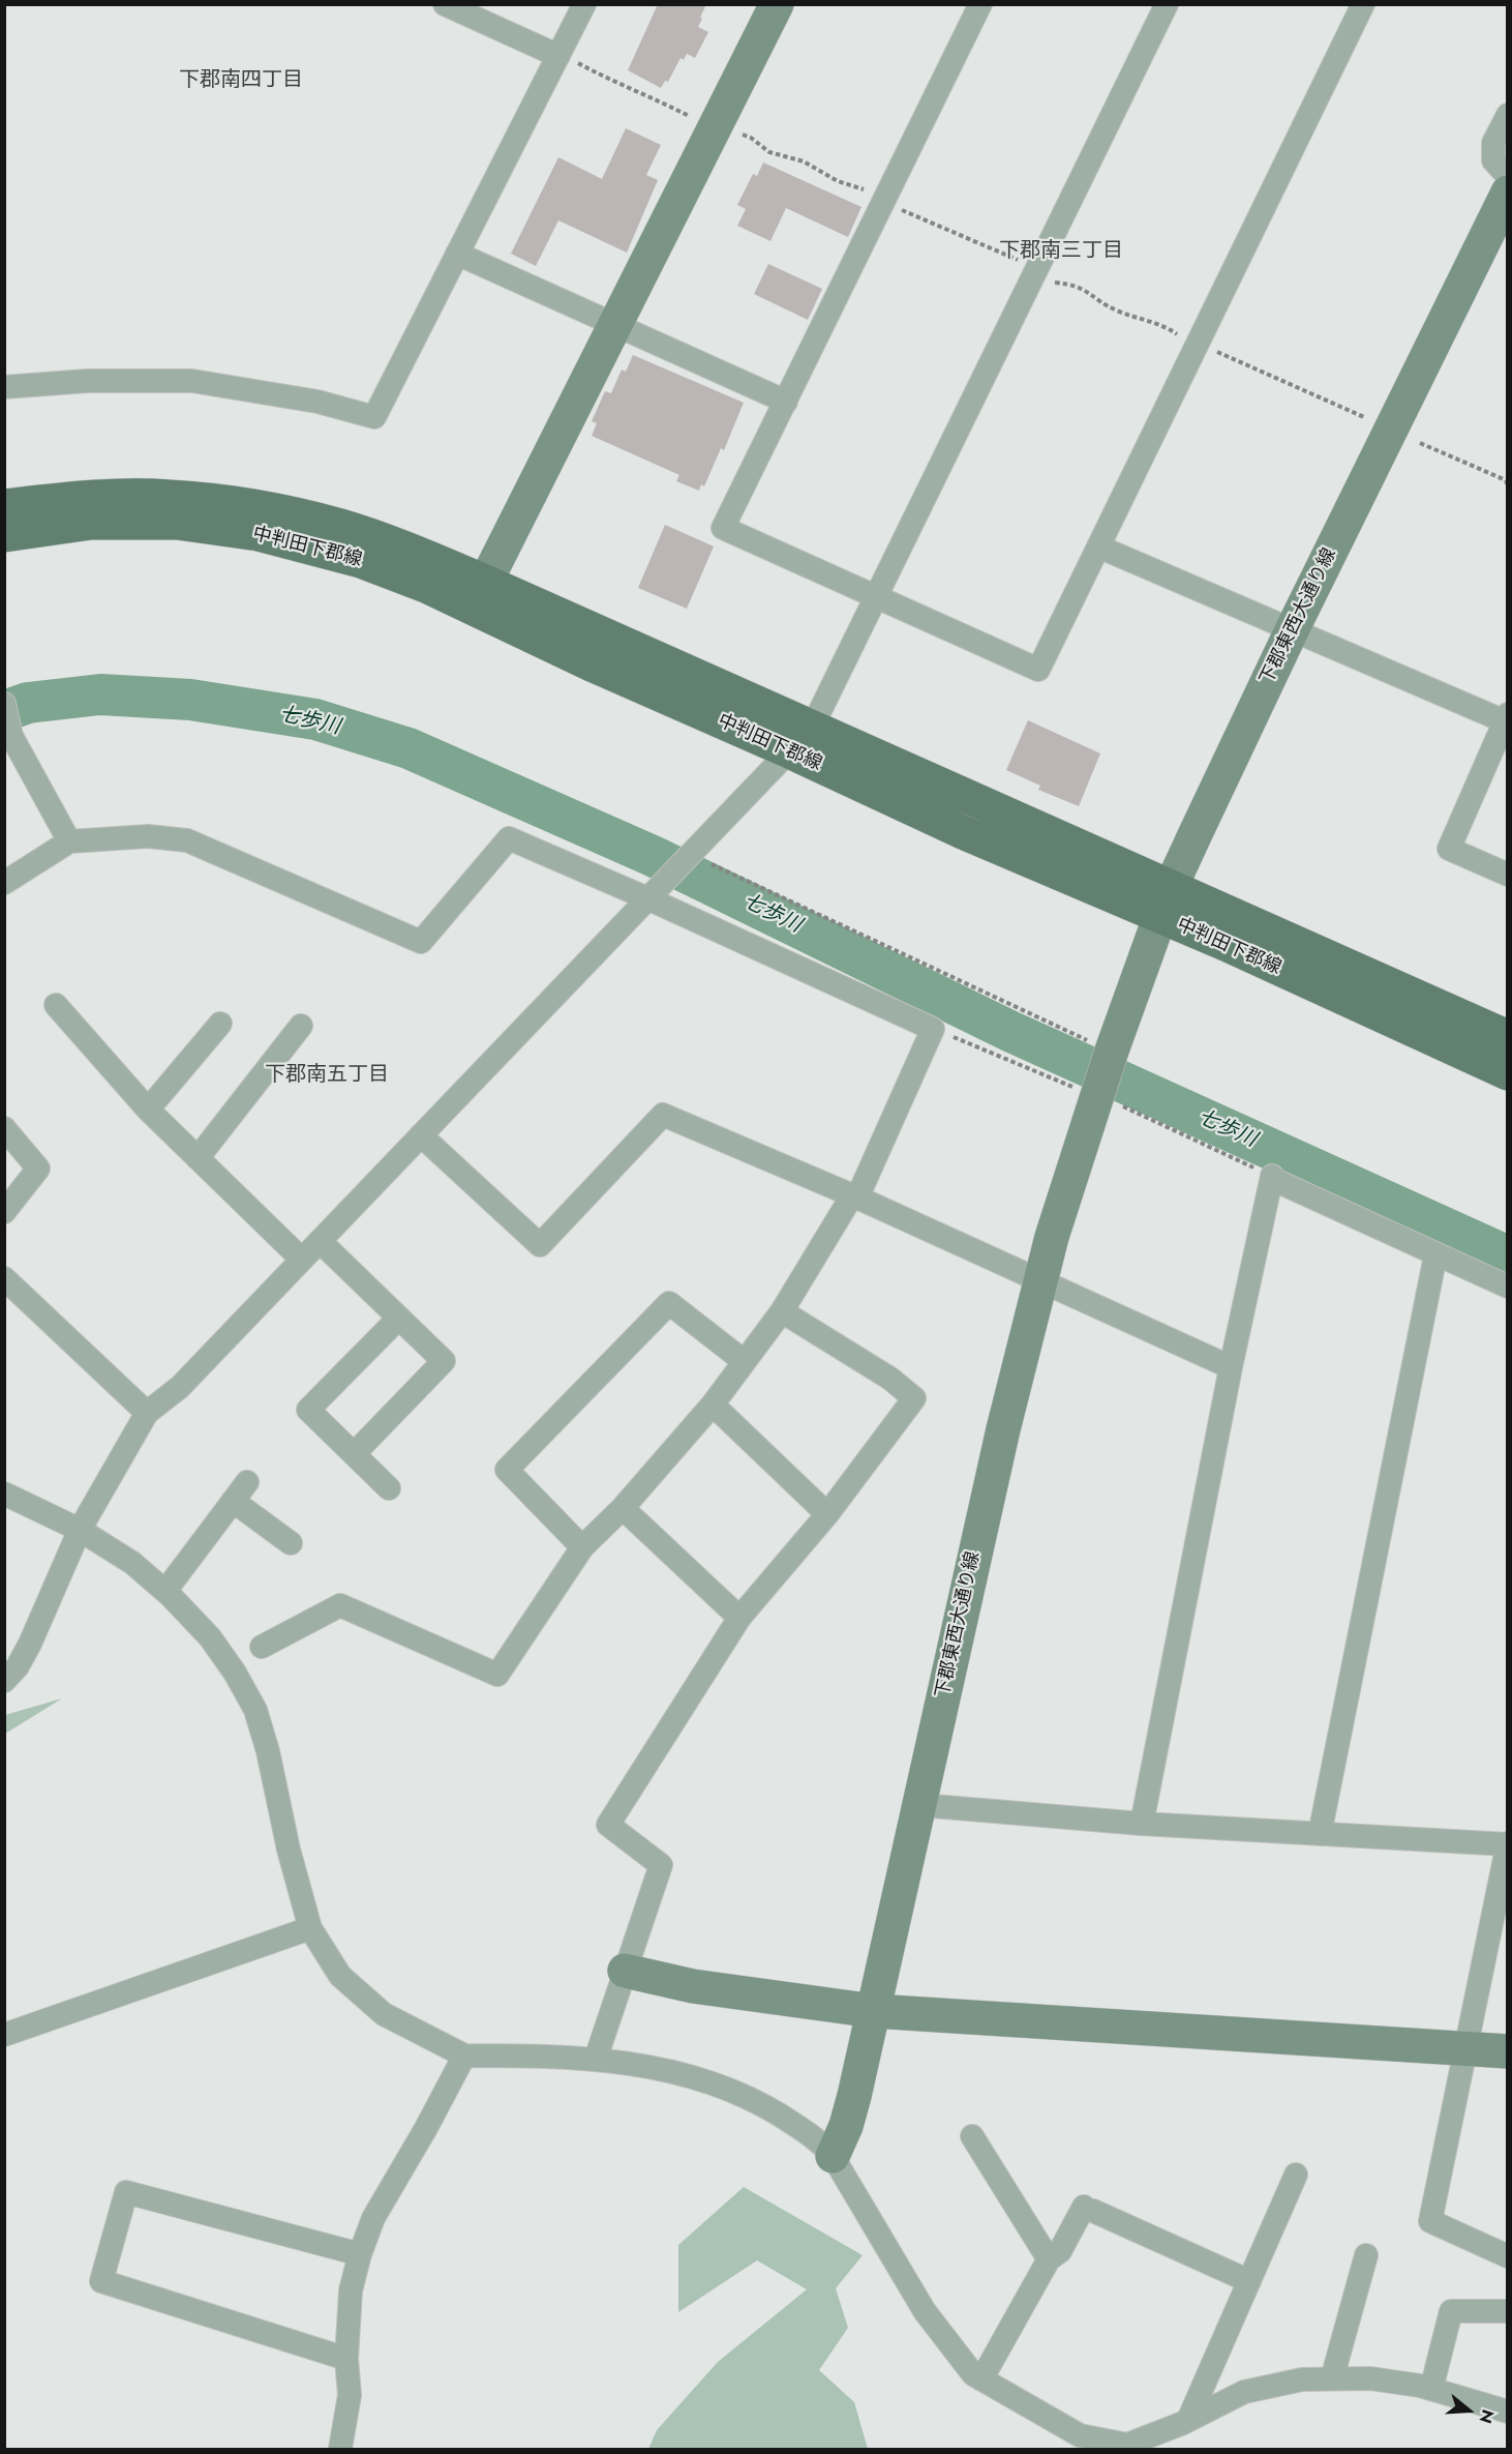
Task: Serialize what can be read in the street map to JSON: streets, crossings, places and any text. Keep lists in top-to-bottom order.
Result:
{
  "streets": {
    "main road": ["中判田下郡線"],
    "street": ["下郡東西大通り線"]
  },
  "crossings": [
    ["中判田下郡線", "下郡東西大通り線"]
  ],
  "districts": ["下郡南四丁目", "下郡南三丁目", "下郡南五丁目"],
  "water": ["七歩川"],
  "north": "right"
}
